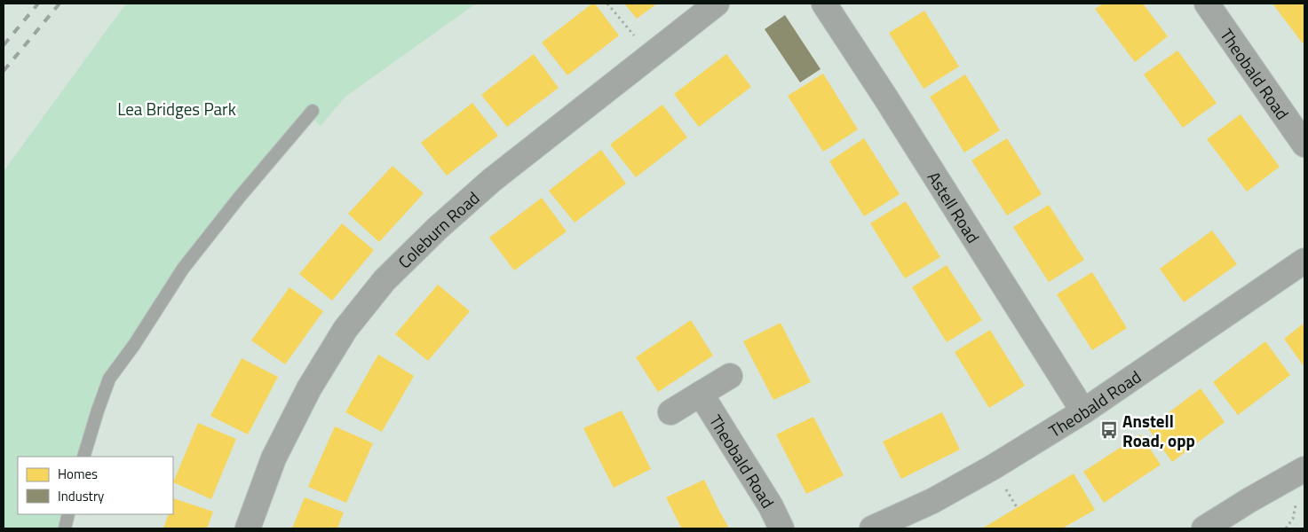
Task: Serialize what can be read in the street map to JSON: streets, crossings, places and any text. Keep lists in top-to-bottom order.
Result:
{
  "streets": {
    "street": ["Theobald Road", "Astell Road", "Coleburn Road"]
  },
  "crossings": [
    ["Theobald Road", "Astell Road"]
  ],
  "parks": ["Lea Bridges Park"],
  "places": {
    "bus stop": ["Anstell Road, opp"]
  },
  "legend": ["Homes", "Industry"]
}
